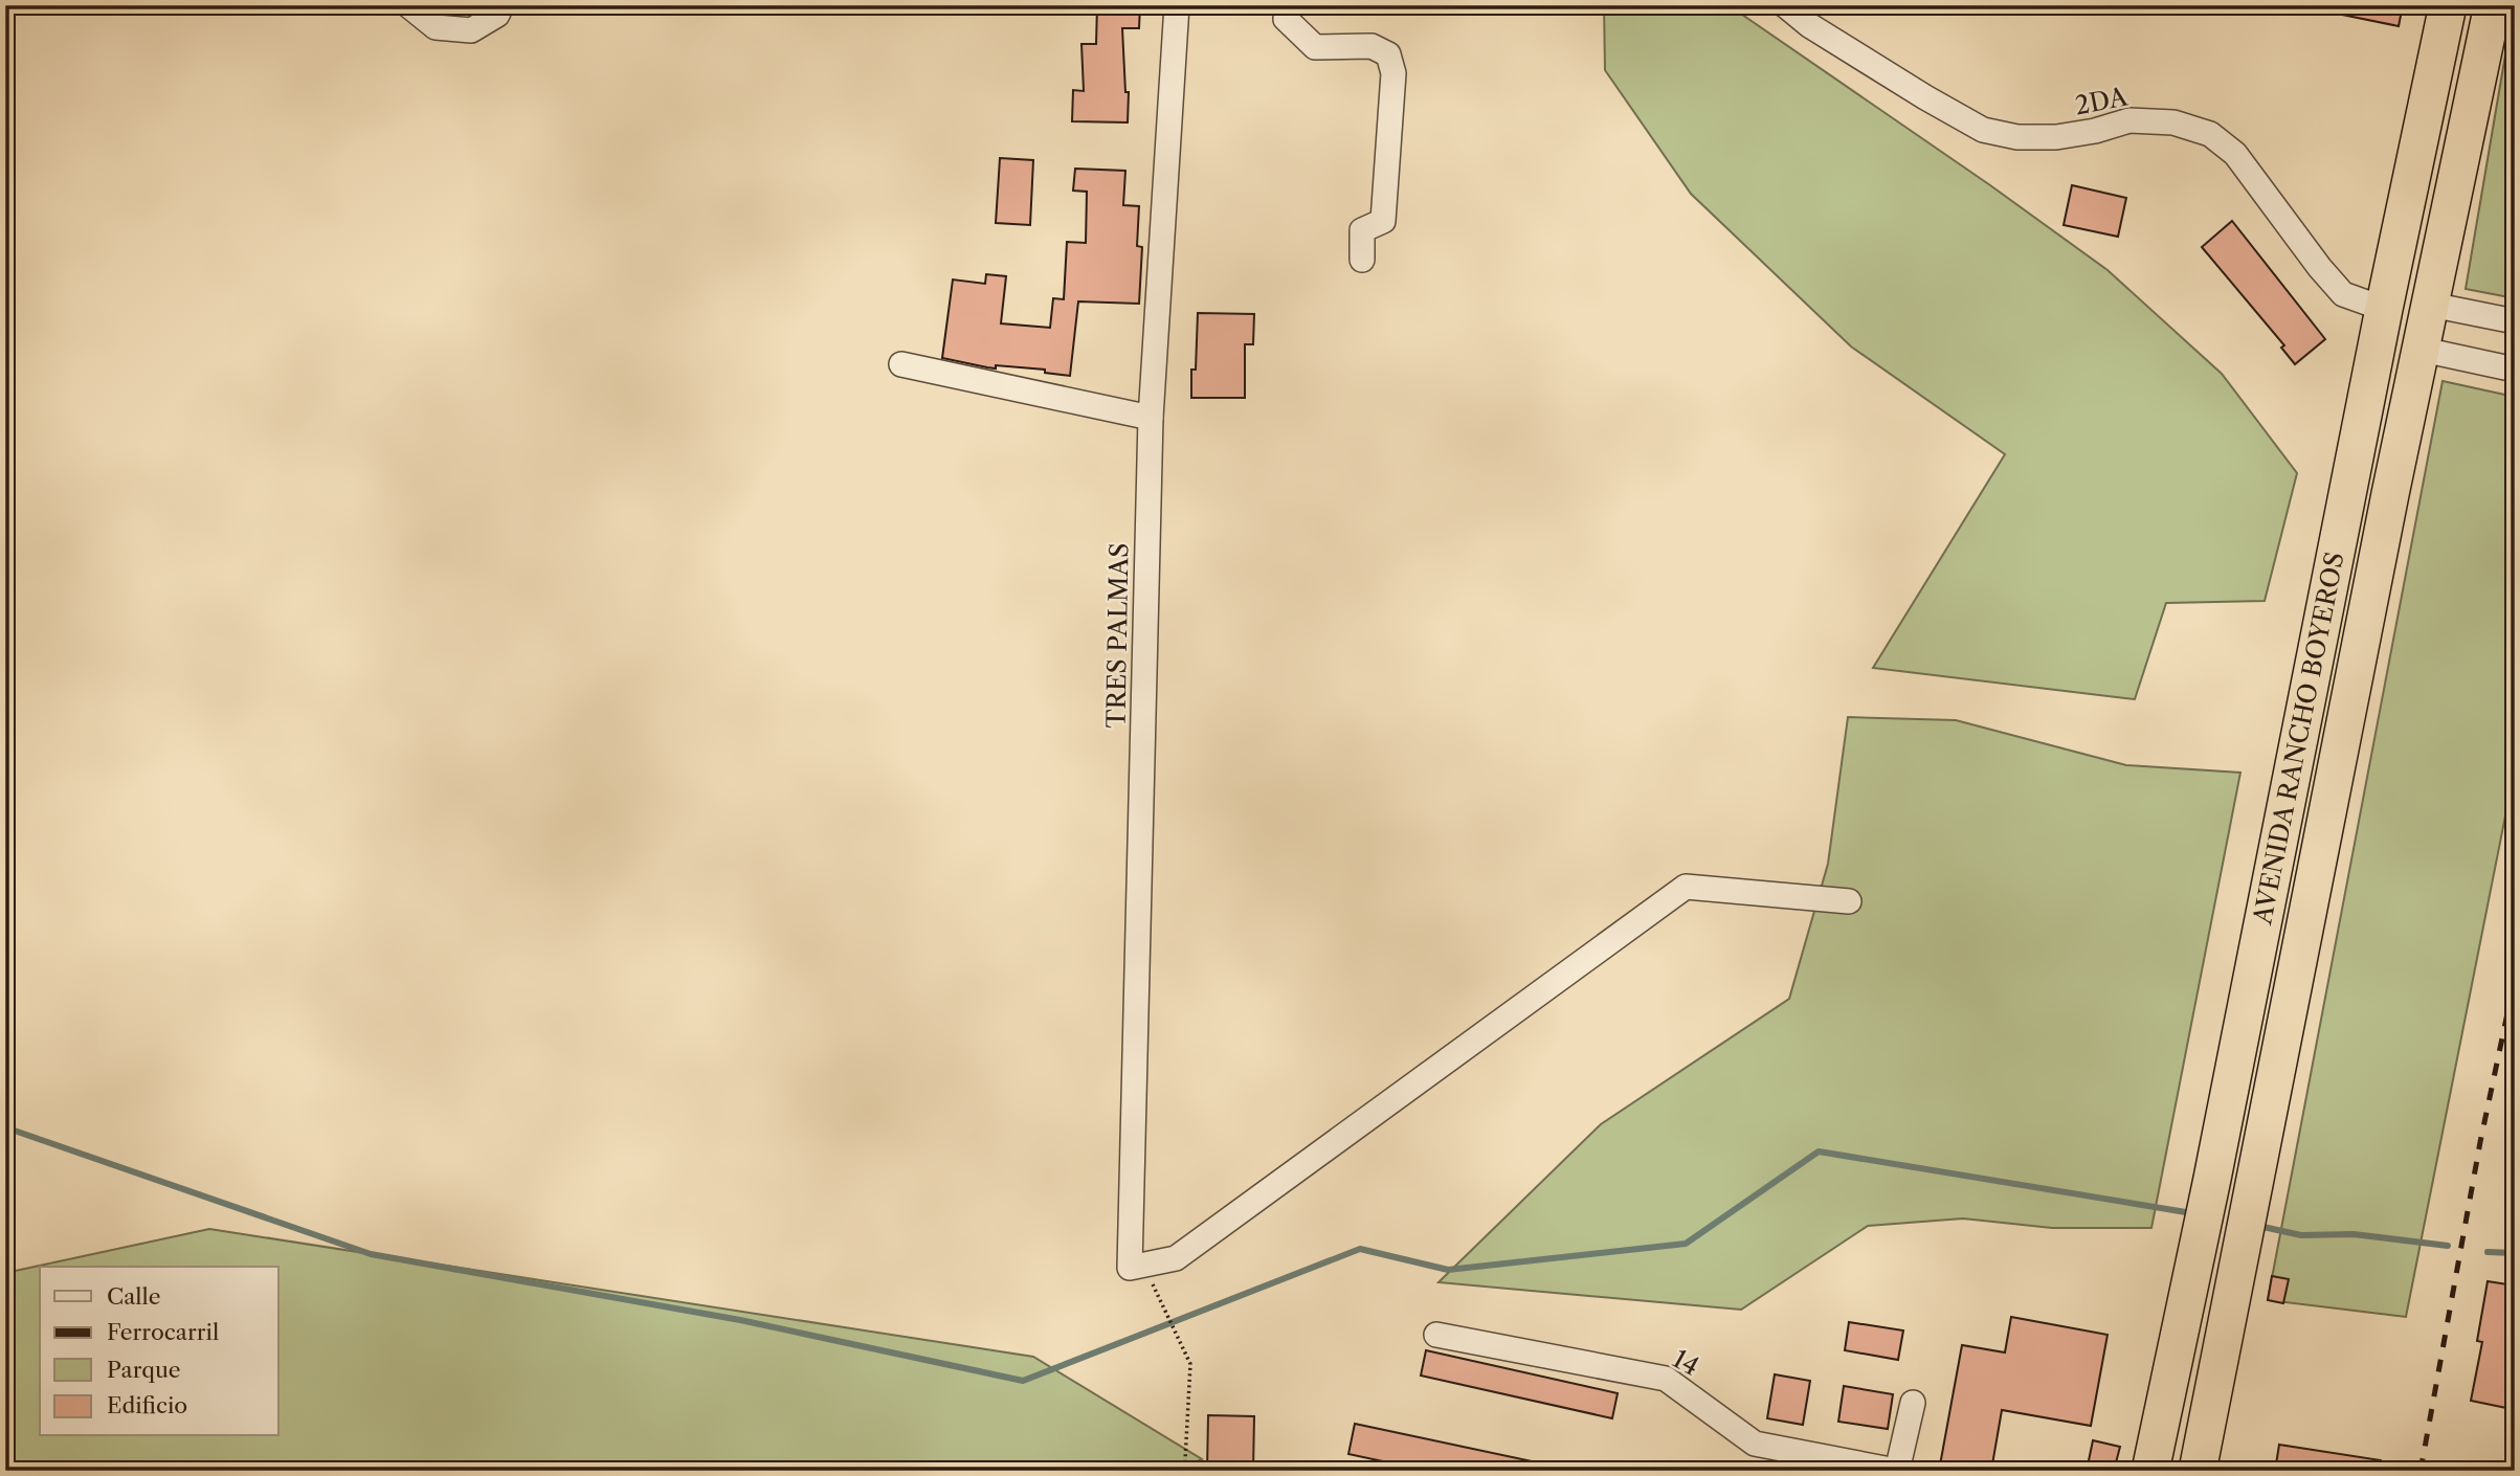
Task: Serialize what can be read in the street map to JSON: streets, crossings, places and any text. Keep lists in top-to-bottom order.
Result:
{
  "streets": {
    "highway": ["AVENIDA RANCHO BOYEROS"],
    "street": ["2DA", "TRES PALMAS", "14"]
  },
  "crossings": [
    ["2DA", "AVENIDA RANCHO BOYEROS"]
  ],
  "legend": [
    "Calle",
    "Ferrocarril",
    "Parque",
    "Edificio"
  ]
}
